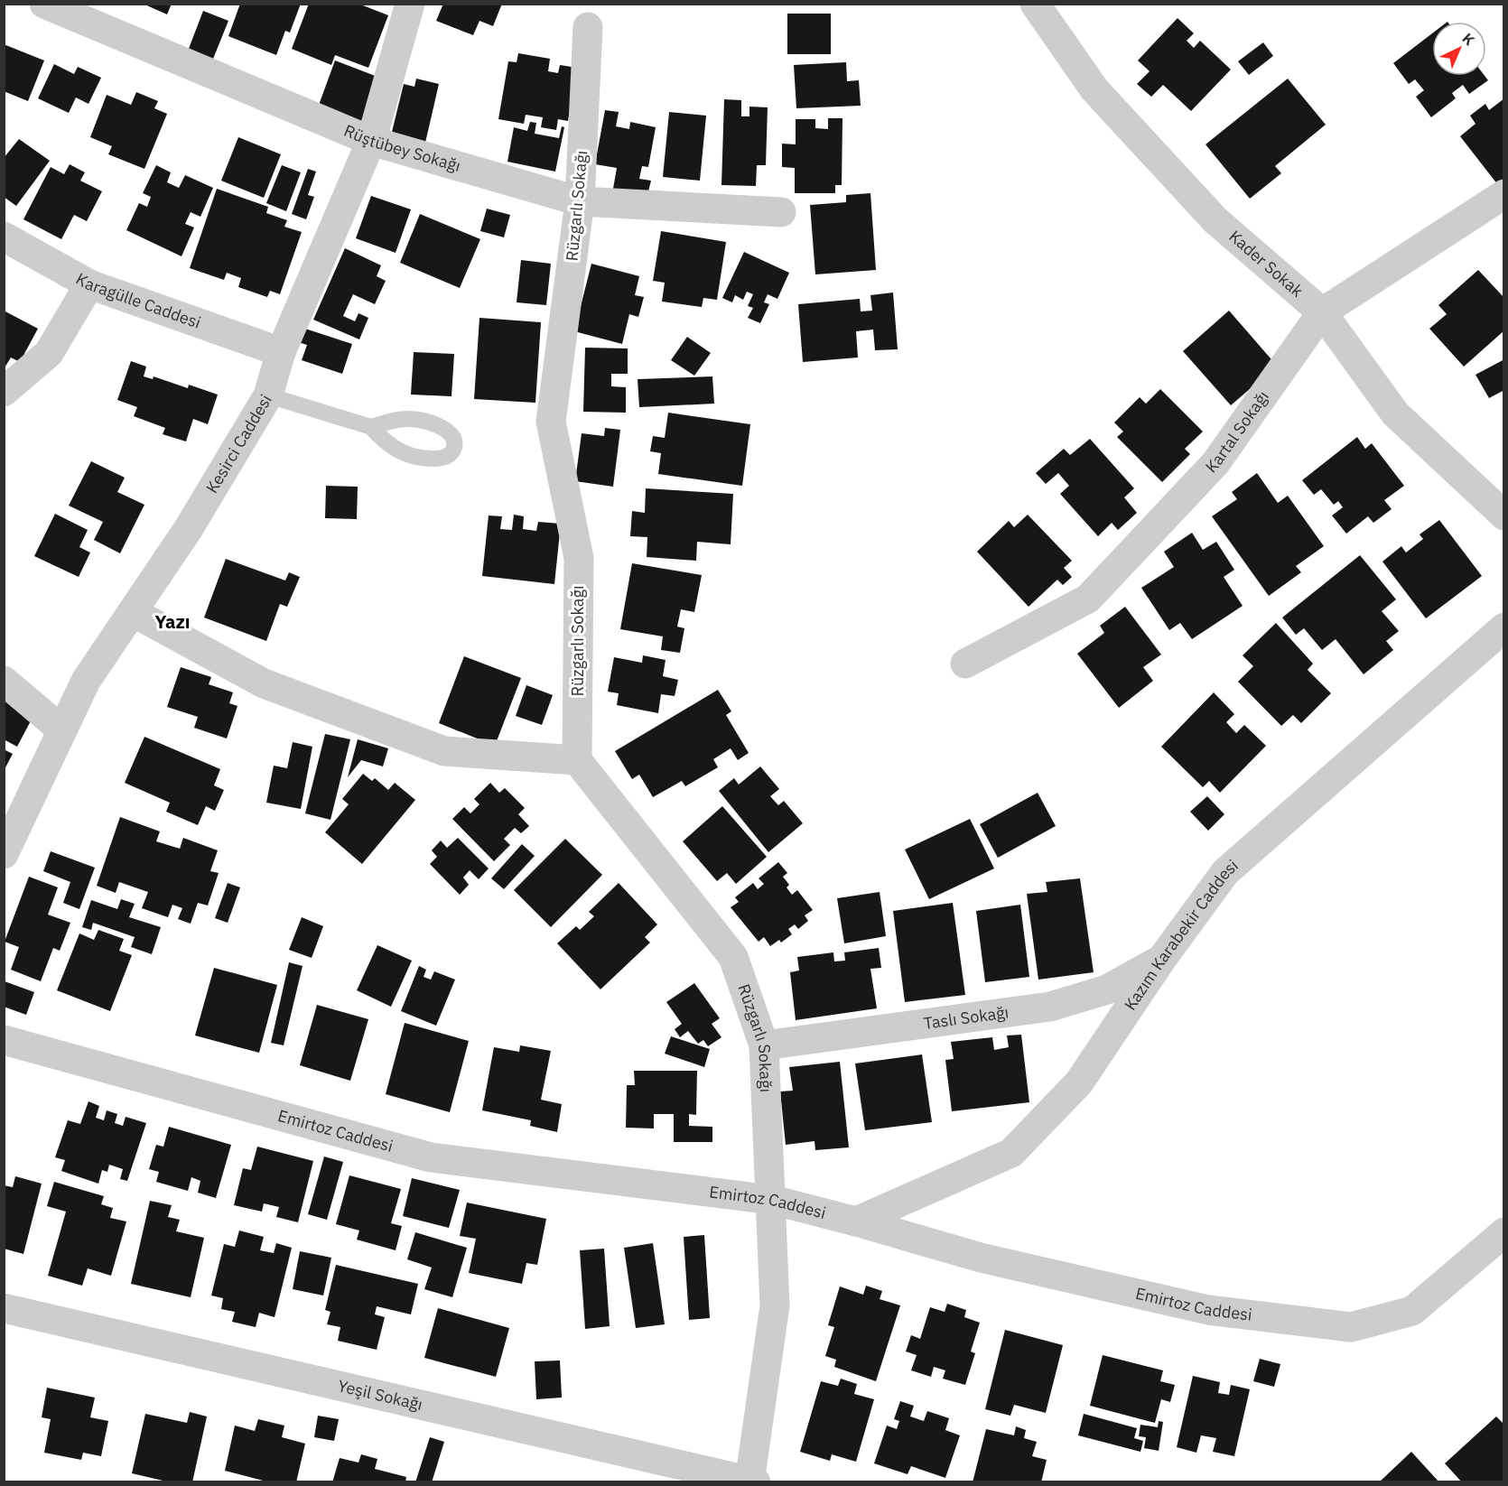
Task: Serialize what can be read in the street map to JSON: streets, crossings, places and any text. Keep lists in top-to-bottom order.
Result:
{
  "streets": {
    "street": [
      "Rüştübey Sokağı",
      "Rüzgarlı Sokağı",
      "Kader Sokak",
      "Karagülle Caddesi",
      "Kartal Sokağı",
      "Kesirci Caddesi",
      "Kazım Karabekir Caddesi",
      "Taslı Sokağı",
      "Emirtoz Caddesi",
      "Yeşil Sokağı"
    ]
  },
  "crossings": [
    ["Rüştübey Sokağı", "Rüzgarlı Sokağı"],
    ["Rüştübey Sokağı", "Kesirci Caddesi"],
    ["Rüzgarlı Sokağı", "Taslı Sokağı"],
    ["Rüzgarlı Sokağı", "Emirtoz Caddesi"],
    ["Rüzgarlı Sokağı", "Yeşil Sokağı"],
    ["Kader Sokak", "Kartal Sokağı"],
    ["Karagülle Caddesi", "Kesirci Caddesi"],
    ["Kazım Karabekir Caddesi", "Taslı Sokağı"],
    ["Kazım Karabekir Caddesi", "Emirtoz Caddesi"]
  ],
  "districts": ["Yazı"],
  "north": "top right"
}
